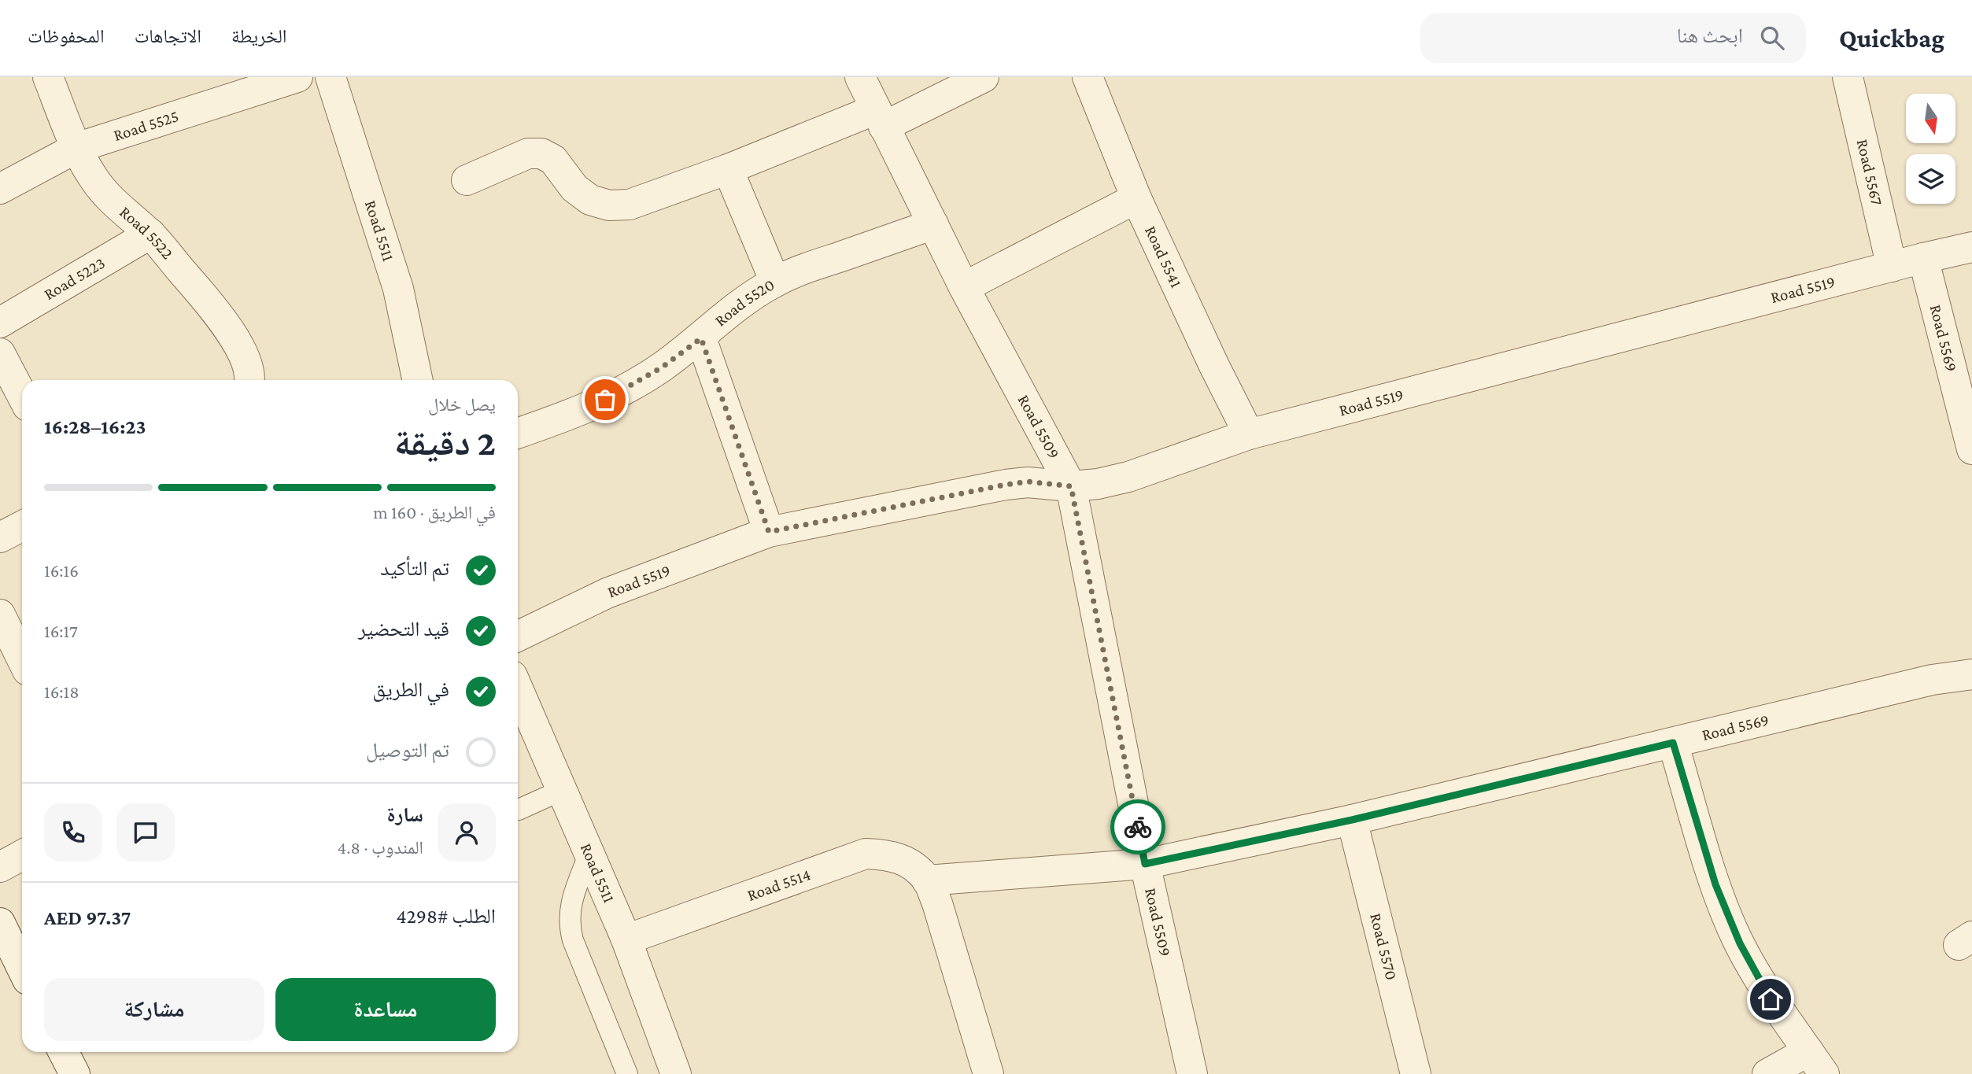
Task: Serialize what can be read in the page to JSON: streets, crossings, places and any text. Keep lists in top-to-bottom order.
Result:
{
  "streets": {
    "street": [
      "Road 5525",
      "Road 5567",
      "Road 5511",
      "Road 5522",
      "Road 5541",
      "Road 5223",
      "Road 5519",
      "Road 5520",
      "Road 5569",
      "Road 5509",
      "Road 5514",
      "Road 5570"
    ]
  },
  "crossings": [
    ["Road 5525", "Road 5522"],
    ["Road 5567", "Road 5519"],
    ["Road 5511", "Road 5514"],
    ["Road 5522", "Road 5223"],
    ["Road 5541", "Road 5519"],
    ["Road 5519", "Road 5569"],
    ["Road 5519", "Road 5509"],
    ["Road 5520", "Road 5509"],
    ["Road 5569", "Road 5509"],
    ["Road 5569", "Road 5570"]
  ],
  "north": "bottom",
  "page": {
    "header": "Quickbag",
    "search": "ابحث هنا",
    "nav": ["الخريطة", "الاتجاهات", "المحفوظات"],
    "heading": ["2 دقيقة", "يصل خلال", "16:23–16:28"],
    "panel": [
      "سارة",
      "المندوب · 4.8",
      "الطلب #4298",
      "AED 97.37"
    ],
    "bar": "في الطريق · 160 m",
    "list": [
      ["تم التأكيد", "16:16"],
      ["قيد التحضير", "16:17"],
      ["في الطريق", "16:18"],
      "تم التوصيل"
    ],
    "buttons": ["مساعدة", "مشاركة"]
  }
}
